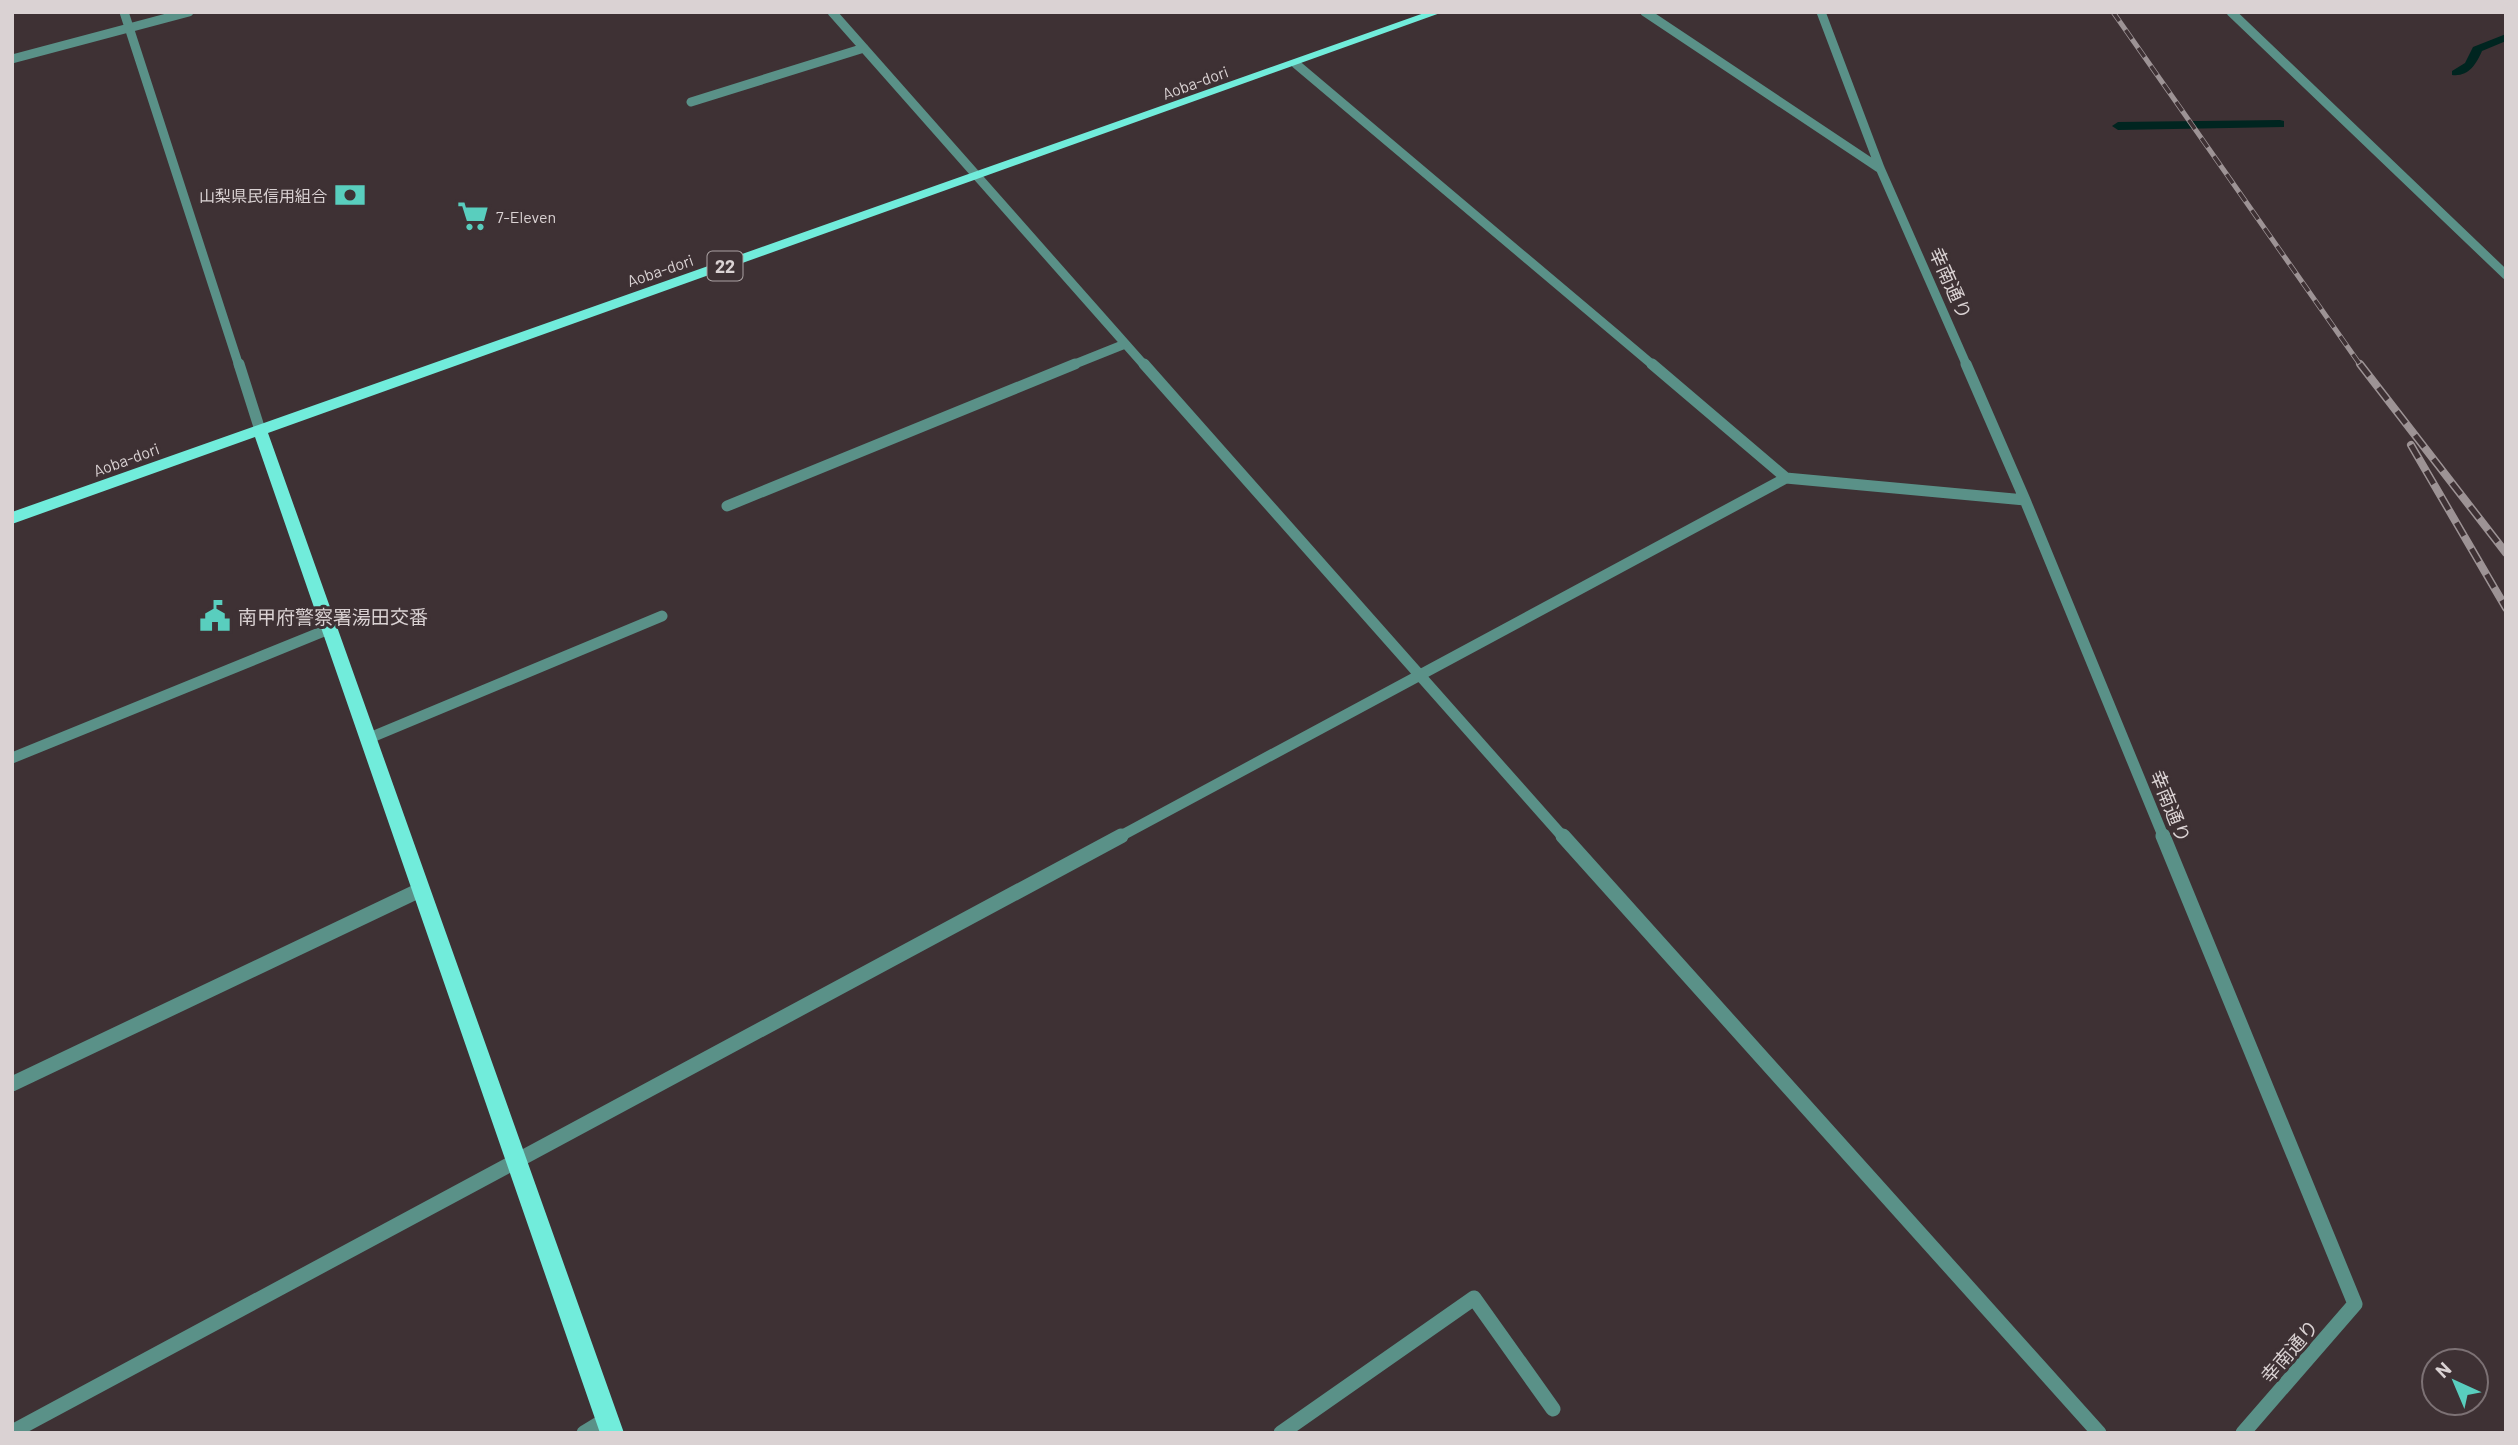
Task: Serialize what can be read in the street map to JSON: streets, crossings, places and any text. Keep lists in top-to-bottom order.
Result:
{
  "streets": {
    "main road": ["Aoba-dori", "22"],
    "street": ["幸南通り"]
  },
  "places": {
    "bank": ["山梨県民信用組合"],
    "supermarket": ["7-Eleven"],
    "public building": ["南甲府警察署湯田交番"]
  },
  "north": "top left"
}
